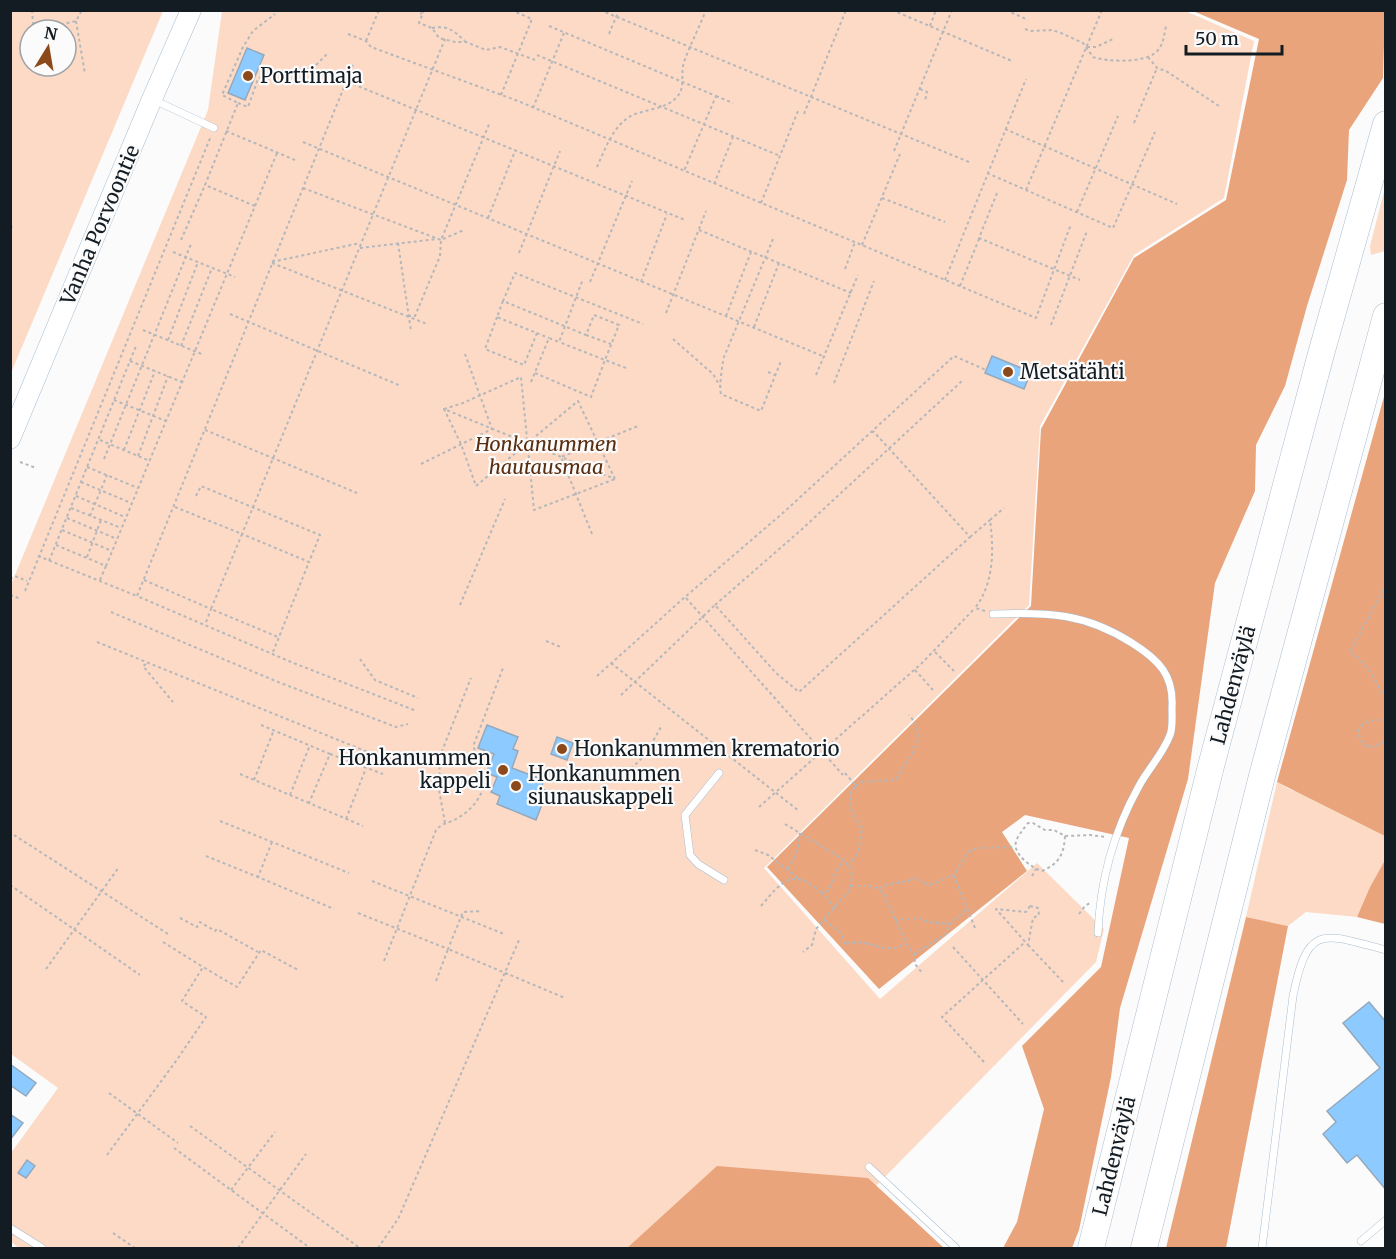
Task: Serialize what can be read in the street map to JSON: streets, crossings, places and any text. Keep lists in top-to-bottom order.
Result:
{
  "streets": {
    "highway": ["Lahdenväylä"],
    "main road": ["Vanha Porvoontie"]
  },
  "parks": ["Honkanummen hautausmaa"],
  "places": [
    "Porttimaja",
    "Metsätähti",
    "Honkanummen krematorio",
    "Honkanummen kappeli",
    "Honkanummen siunauskappeli"
  ],
  "scale_bar": "50 m",
  "north": "top"
}
